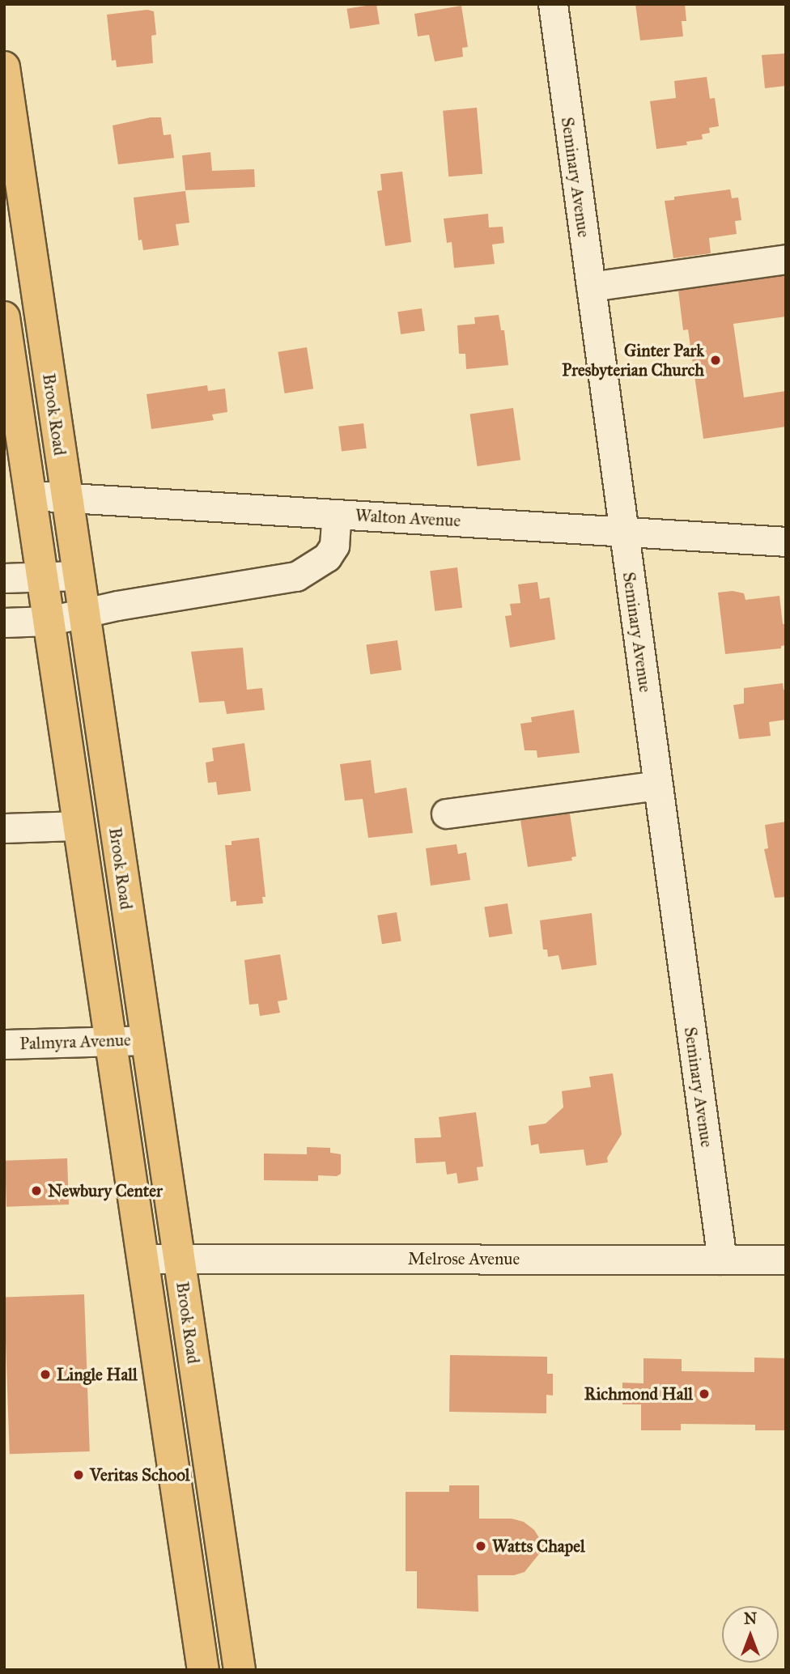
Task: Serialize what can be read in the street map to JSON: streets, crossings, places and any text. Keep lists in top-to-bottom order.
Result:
{
  "streets": {
    "main road": ["Brook Road"],
    "street": [
      "Seminary Avenue",
      "Walton Avenue",
      "Palmyra Avenue",
      "Melrose Avenue"
    ]
  },
  "crossings": [
    ["Seminary Avenue", "Walton Avenue"],
    ["Seminary Avenue", "Melrose Avenue"],
    ["Brook Road", "Walton Avenue"],
    ["Brook Road", "Palmyra Avenue"],
    ["Brook Road", "Melrose Avenue"]
  ],
  "places": [
    "Ginter Park Presbyterian Church",
    "Newbury Center",
    "Lingle Hall",
    "Richmond Hall",
    "Veritas School",
    "Watts Chapel"
  ],
  "north": "top"
}
